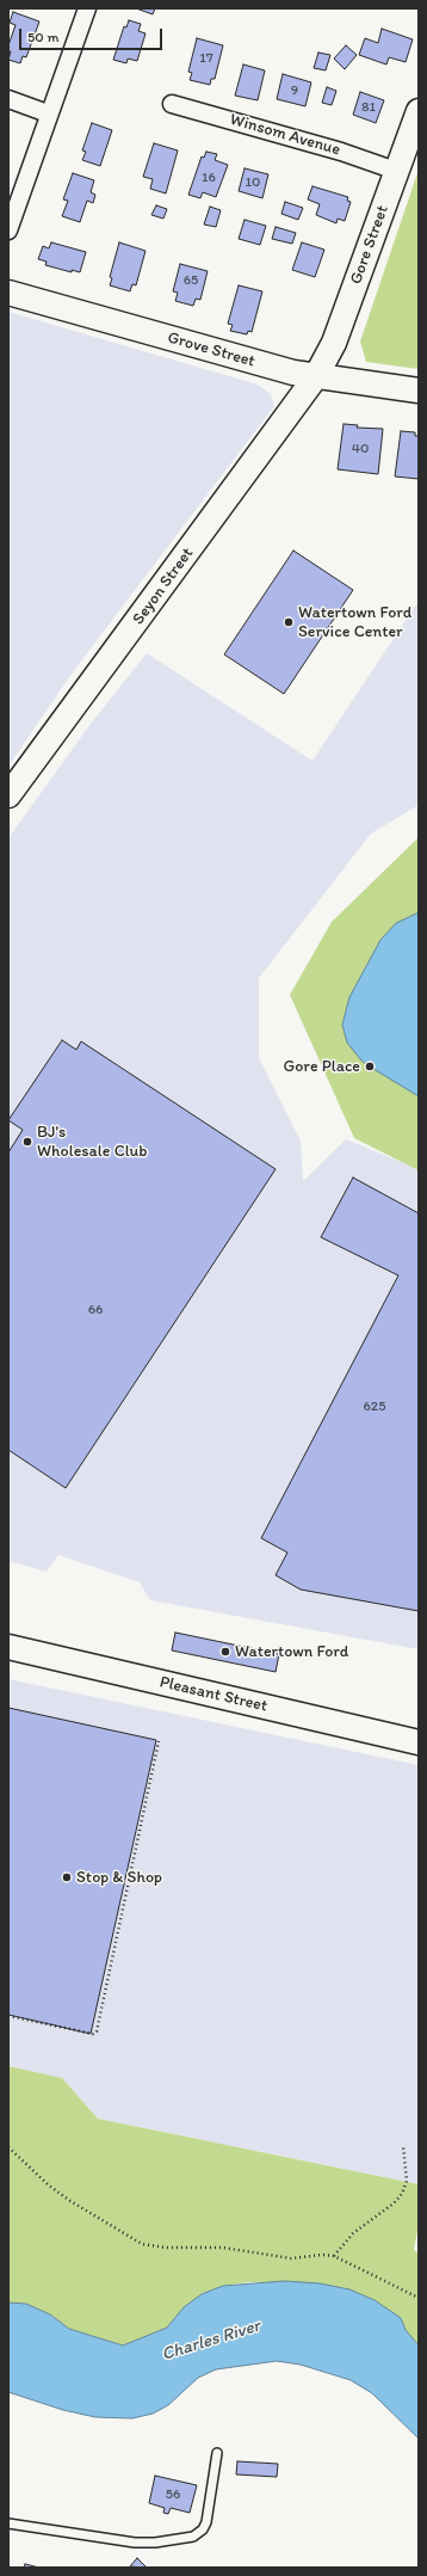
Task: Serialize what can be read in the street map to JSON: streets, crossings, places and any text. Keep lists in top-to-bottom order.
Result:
{
  "streets": {
    "street": [
      "Winsom Avenue",
      "Gore Street",
      "Grove Street",
      "Seyon Street",
      "Pleasant Street"
    ]
  },
  "crossings": [
    ["Winsom Avenue", "Gore Street"],
    ["Gore Street", "Grove Street"],
    ["Gore Street", "Seyon Street"],
    ["Grove Street", "Seyon Street"]
  ],
  "water": ["Charles River"],
  "places": [
    "Watertown Ford Service Center",
    "Gore Place",
    "BJ's Wholesale Club",
    "Watertown Ford",
    "Stop & Shop"
  ],
  "house_numbers": [
    "17",
    "9",
    "81",
    "16",
    "10",
    "65",
    "40",
    "66",
    "625",
    "56"
  ],
  "scale_bar": "50 m"
}
